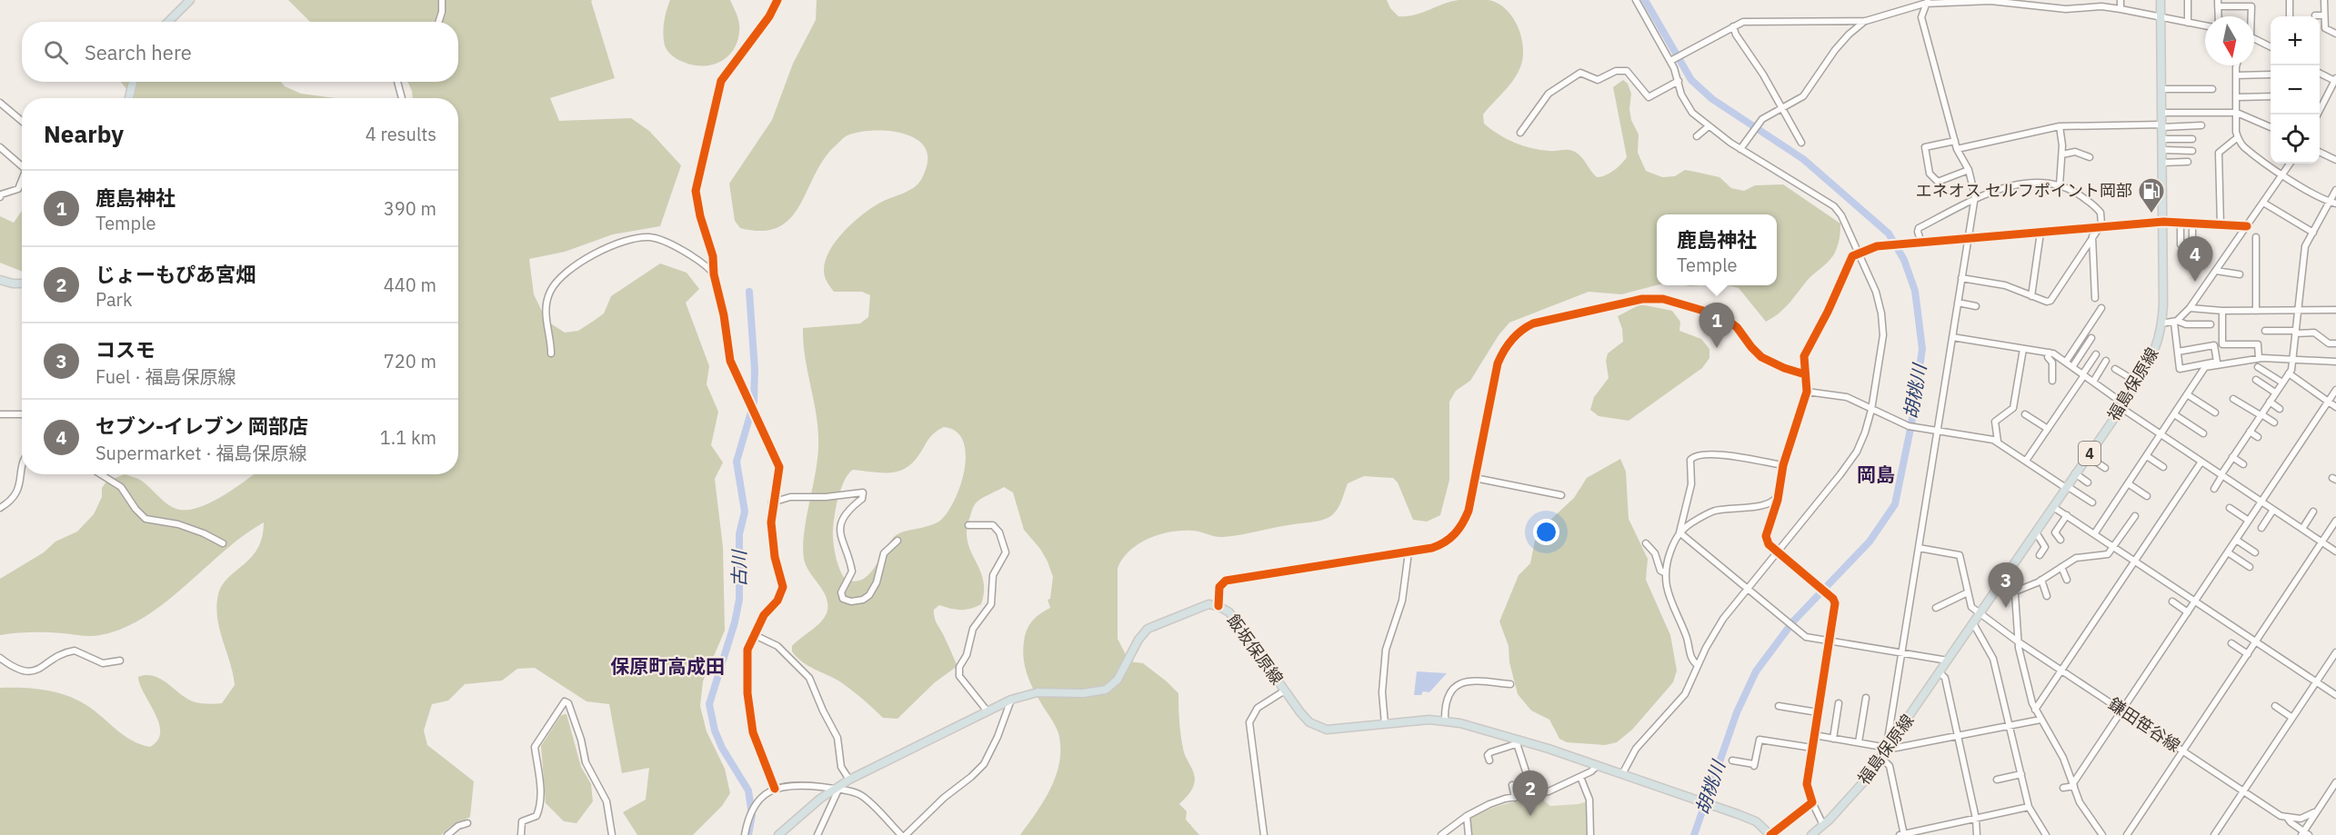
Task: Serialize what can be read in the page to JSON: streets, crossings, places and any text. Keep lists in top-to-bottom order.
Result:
{
  "streets": {
    "main road": ["福島保原線", "4", "飯坂保原線"],
    "street": ["鎌田笹谷線"]
  },
  "crossings": [
    ["福島保原線", "鎌田笹谷線"]
  ],
  "districts": ["岡島", "保原町高成田"],
  "water": ["胡桃川", "古川"],
  "places": {
    "fuel station": ["エネオス セルフポイント岡部"]
  },
  "north": "bottom",
  "page": {
    "map_buttons": ["+", "−"],
    "search": "Search here",
    "heading": ["Nearby", "4 results"],
    "list": [
      {
        "mark": "1",
        "name": "鹿島神社",
        "note": "Temple",
        "value": "390 m"
      },
      {
        "mark": "2",
        "name": "じょーもぴあ宮畑",
        "note": "Park",
        "value": "440 m"
      },
      {
        "mark": "3",
        "name": "コスモ",
        "note": "Fuel · 福島保原線",
        "value": "720 m"
      },
      {
        "mark": "4",
        "name": "セブン-イレブン 岡部店",
        "note": "Supermarket · 福島保原線",
        "value": "1.1 km"
      }
    ],
    "popup": ["鹿島神社", "Temple"],
    "pins": [
      "4",
      "1",
      "3",
      "2"
    ]
  }
}
